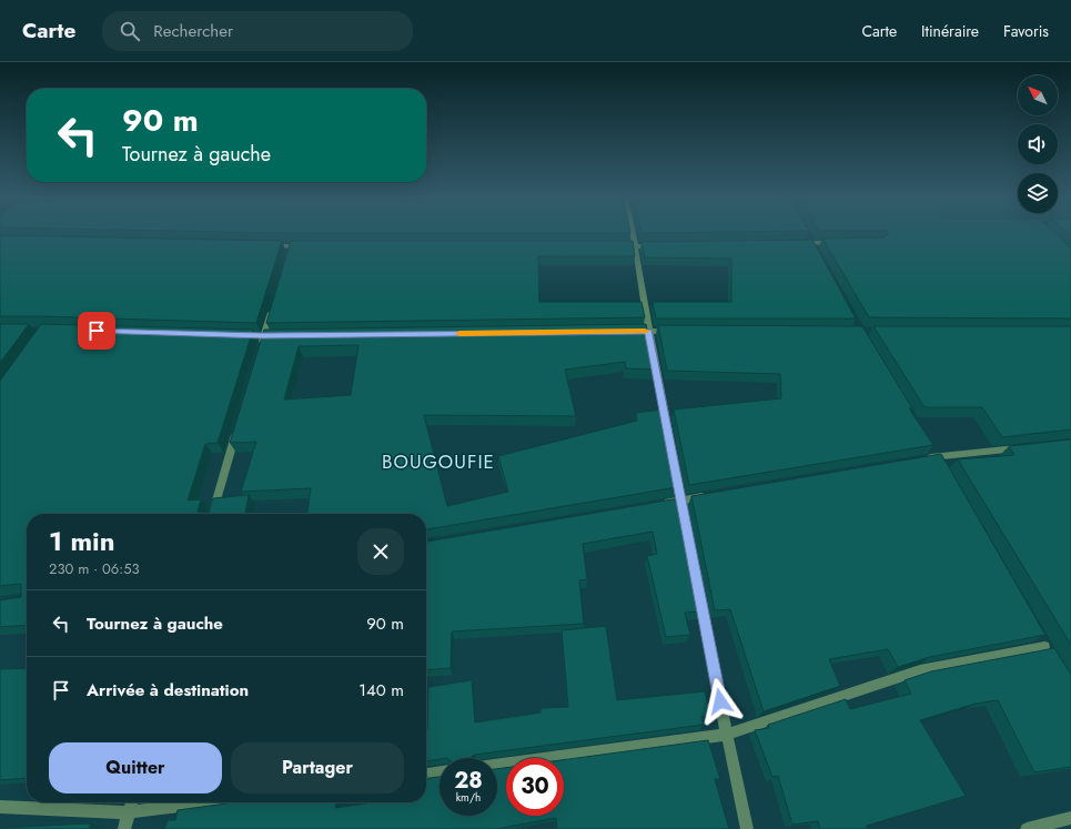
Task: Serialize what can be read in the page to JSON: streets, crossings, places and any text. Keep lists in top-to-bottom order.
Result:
{
  "districts": ["BOUGOUFIE"],
  "north": "top left",
  "page": {
    "header": "Carte",
    "search": "Rechercher",
    "nav": ["Carte", "Itinéraire", "Favoris"],
    "turn": ["90 m", "Tournez à gauche"],
    "heading": ["1 min", "230 m · 06:53"],
    "list": [
      {
        "name": "Tournez à gauche",
        "value": "90 m"
      },
      {
        "name": "Arrivée à destination",
        "value": "140 m"
      }
    ],
    "buttons": ["Quitter", "Partager"],
    "speed": "28 km/h",
    "limit": "30"
  }
}
